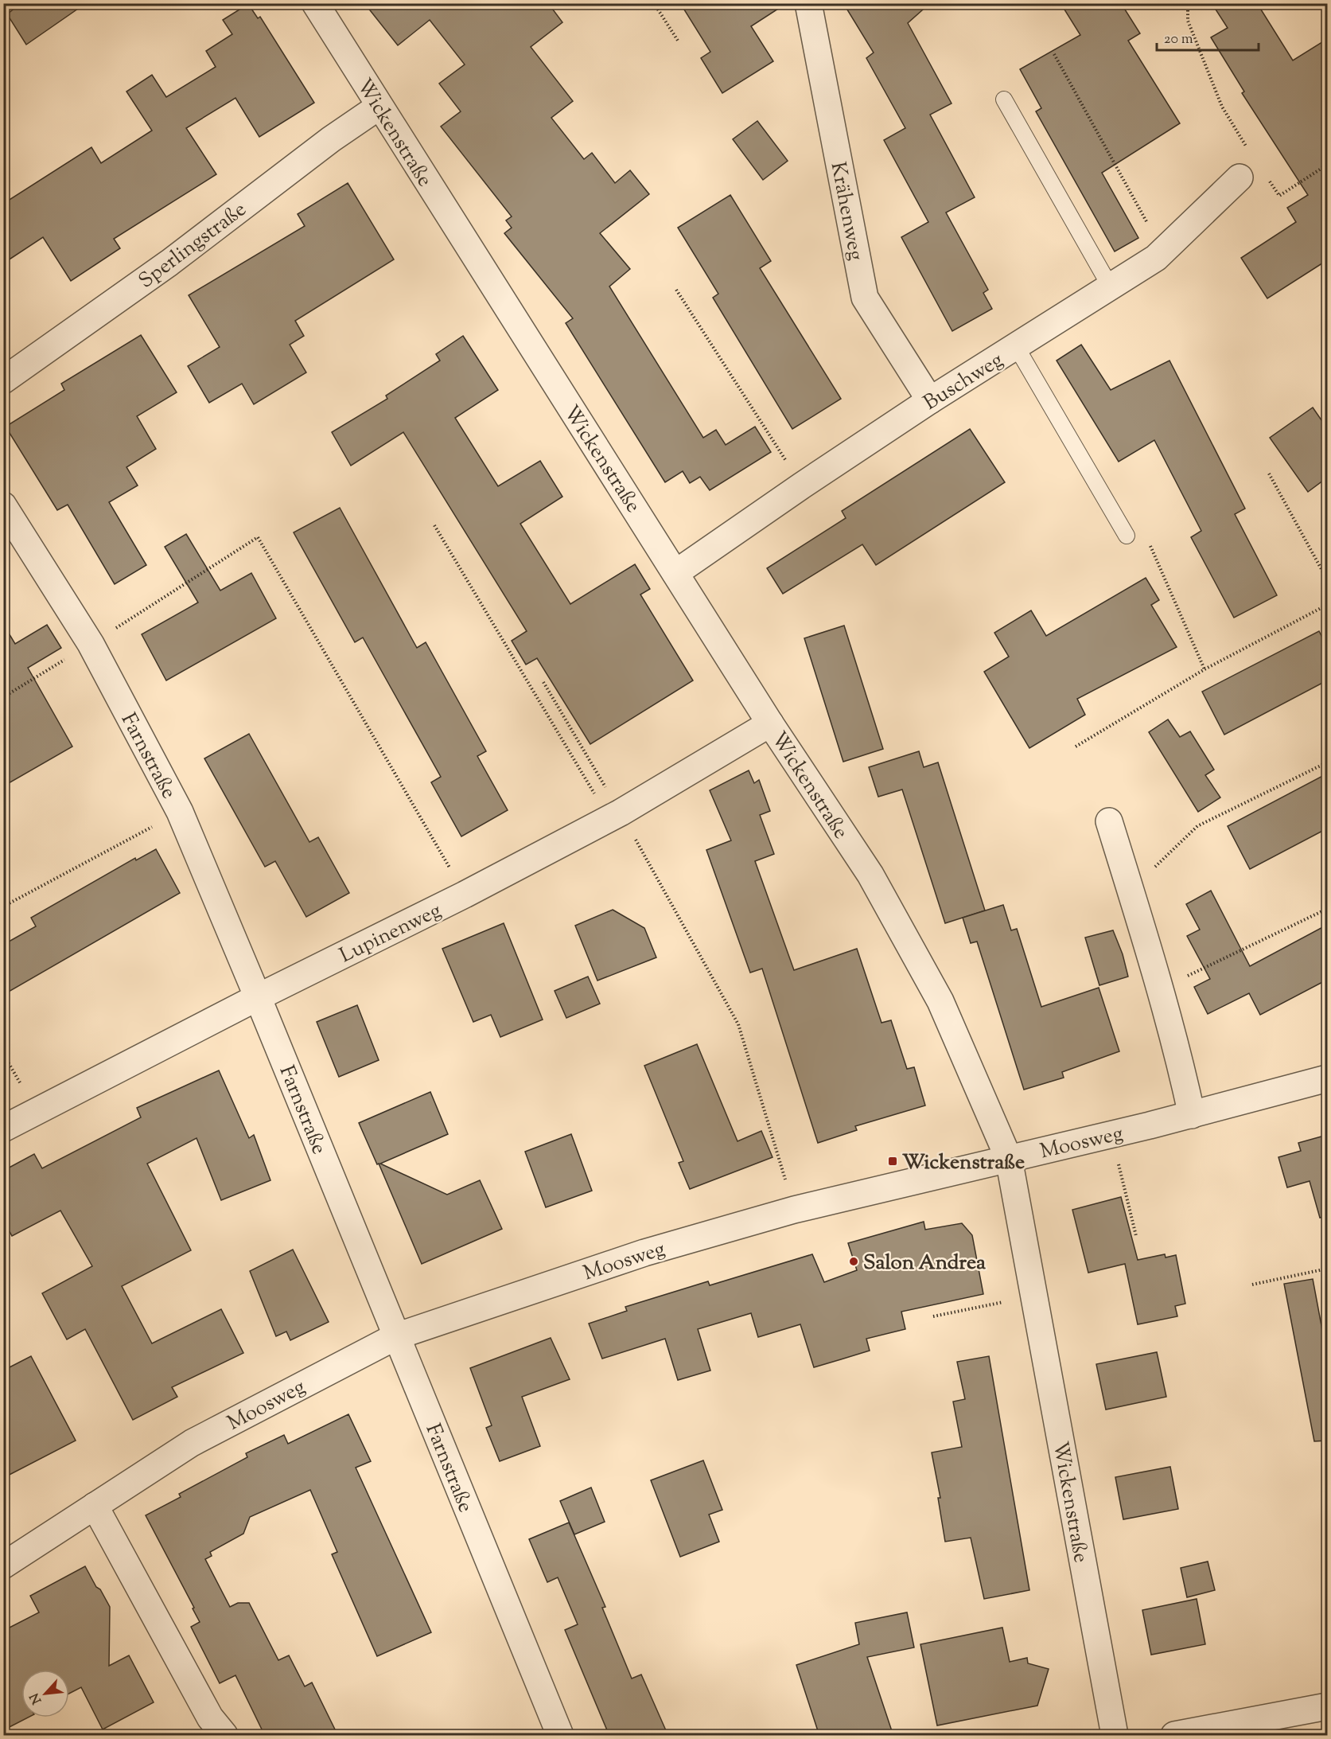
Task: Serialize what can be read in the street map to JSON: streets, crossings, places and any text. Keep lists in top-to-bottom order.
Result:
{
  "streets": {
    "street": [
      "Wickenstraße",
      "Krähenweg",
      "Sperlingstraße",
      "Buschweg",
      "Farnstraße",
      "Lupinenweg",
      "Moosweg"
    ]
  },
  "crossings": [
    ["Wickenstraße", "Sperlingstraße"],
    ["Wickenstraße", "Buschweg"],
    ["Wickenstraße", "Lupinenweg"],
    ["Wickenstraße", "Moosweg"],
    ["Krähenweg", "Buschweg"],
    ["Farnstraße", "Lupinenweg"],
    ["Farnstraße", "Moosweg"]
  ],
  "places": {
    "transit": ["Wickenstraße"],
    "other": ["Salon Andrea"]
  },
  "scale_bar": "20 m",
  "north": "bottom left"
}
